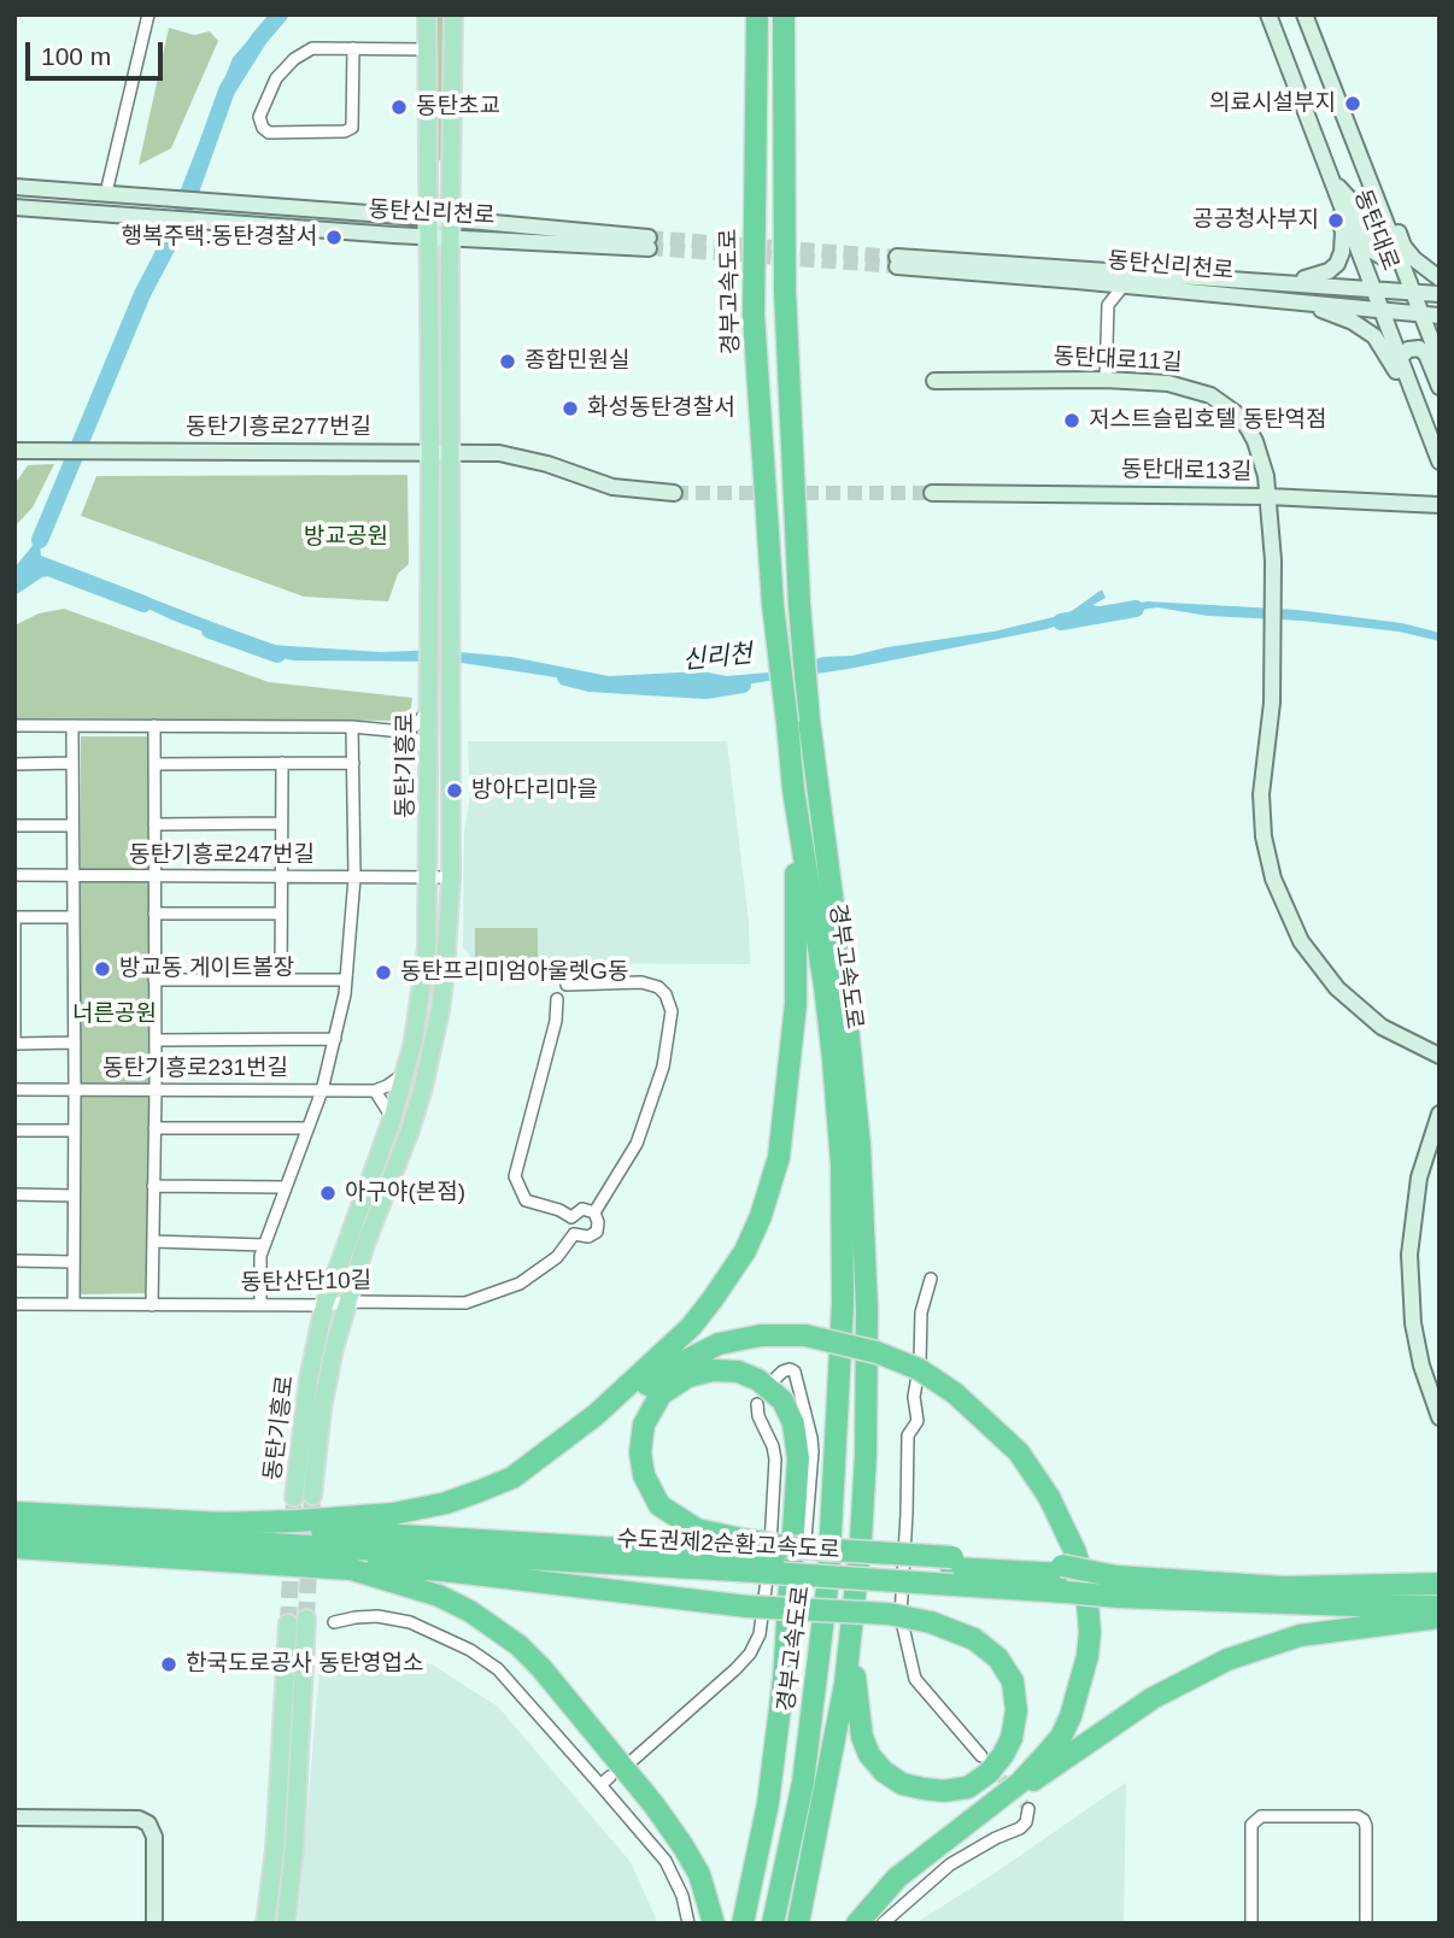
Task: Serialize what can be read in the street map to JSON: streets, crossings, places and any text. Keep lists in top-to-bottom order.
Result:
{
  "streets": {
    "highway": ["경부고속도로", "수도권제2순환고속도로"],
    "main road": ["동탄기흥로"],
    "street": [
      "동탄신리천로",
      "동탄대로",
      "동탄대로11길",
      "동탄기흥로277번길",
      "동탄대로13길",
      "동탄기흥로247번길",
      "동탄기흥로231번길",
      "동탄산단10길"
    ]
  },
  "crossings": [
    ["동탄신리천로", "동탄대로"],
    ["동탄신리천로", "동탄기흥로"],
    ["동탄대로11길", "동탄대로13길"],
    ["동탄기흥로277번길", "동탄기흥로"],
    ["동탄기흥로", "동탄기흥로247번길"],
    ["동탄기흥로", "동탄산단10길"]
  ],
  "water": ["신리천"],
  "parks": ["방교공원", "너른공원"],
  "places": [
    "의료시설부지",
    "동탄초교",
    "공공청사부지",
    "행복주택.동탄경찰서",
    "종합민원실",
    "화성동탄경찰서",
    "저스트슬립호텔 동탄역점",
    "방아다리마을",
    "방교동 게이트볼장",
    "동탄프리미엄아울렛G동",
    "아구야(본점)",
    "한국도로공사 동탄영업소"
  ],
  "scale_bar": "100 m"
}
